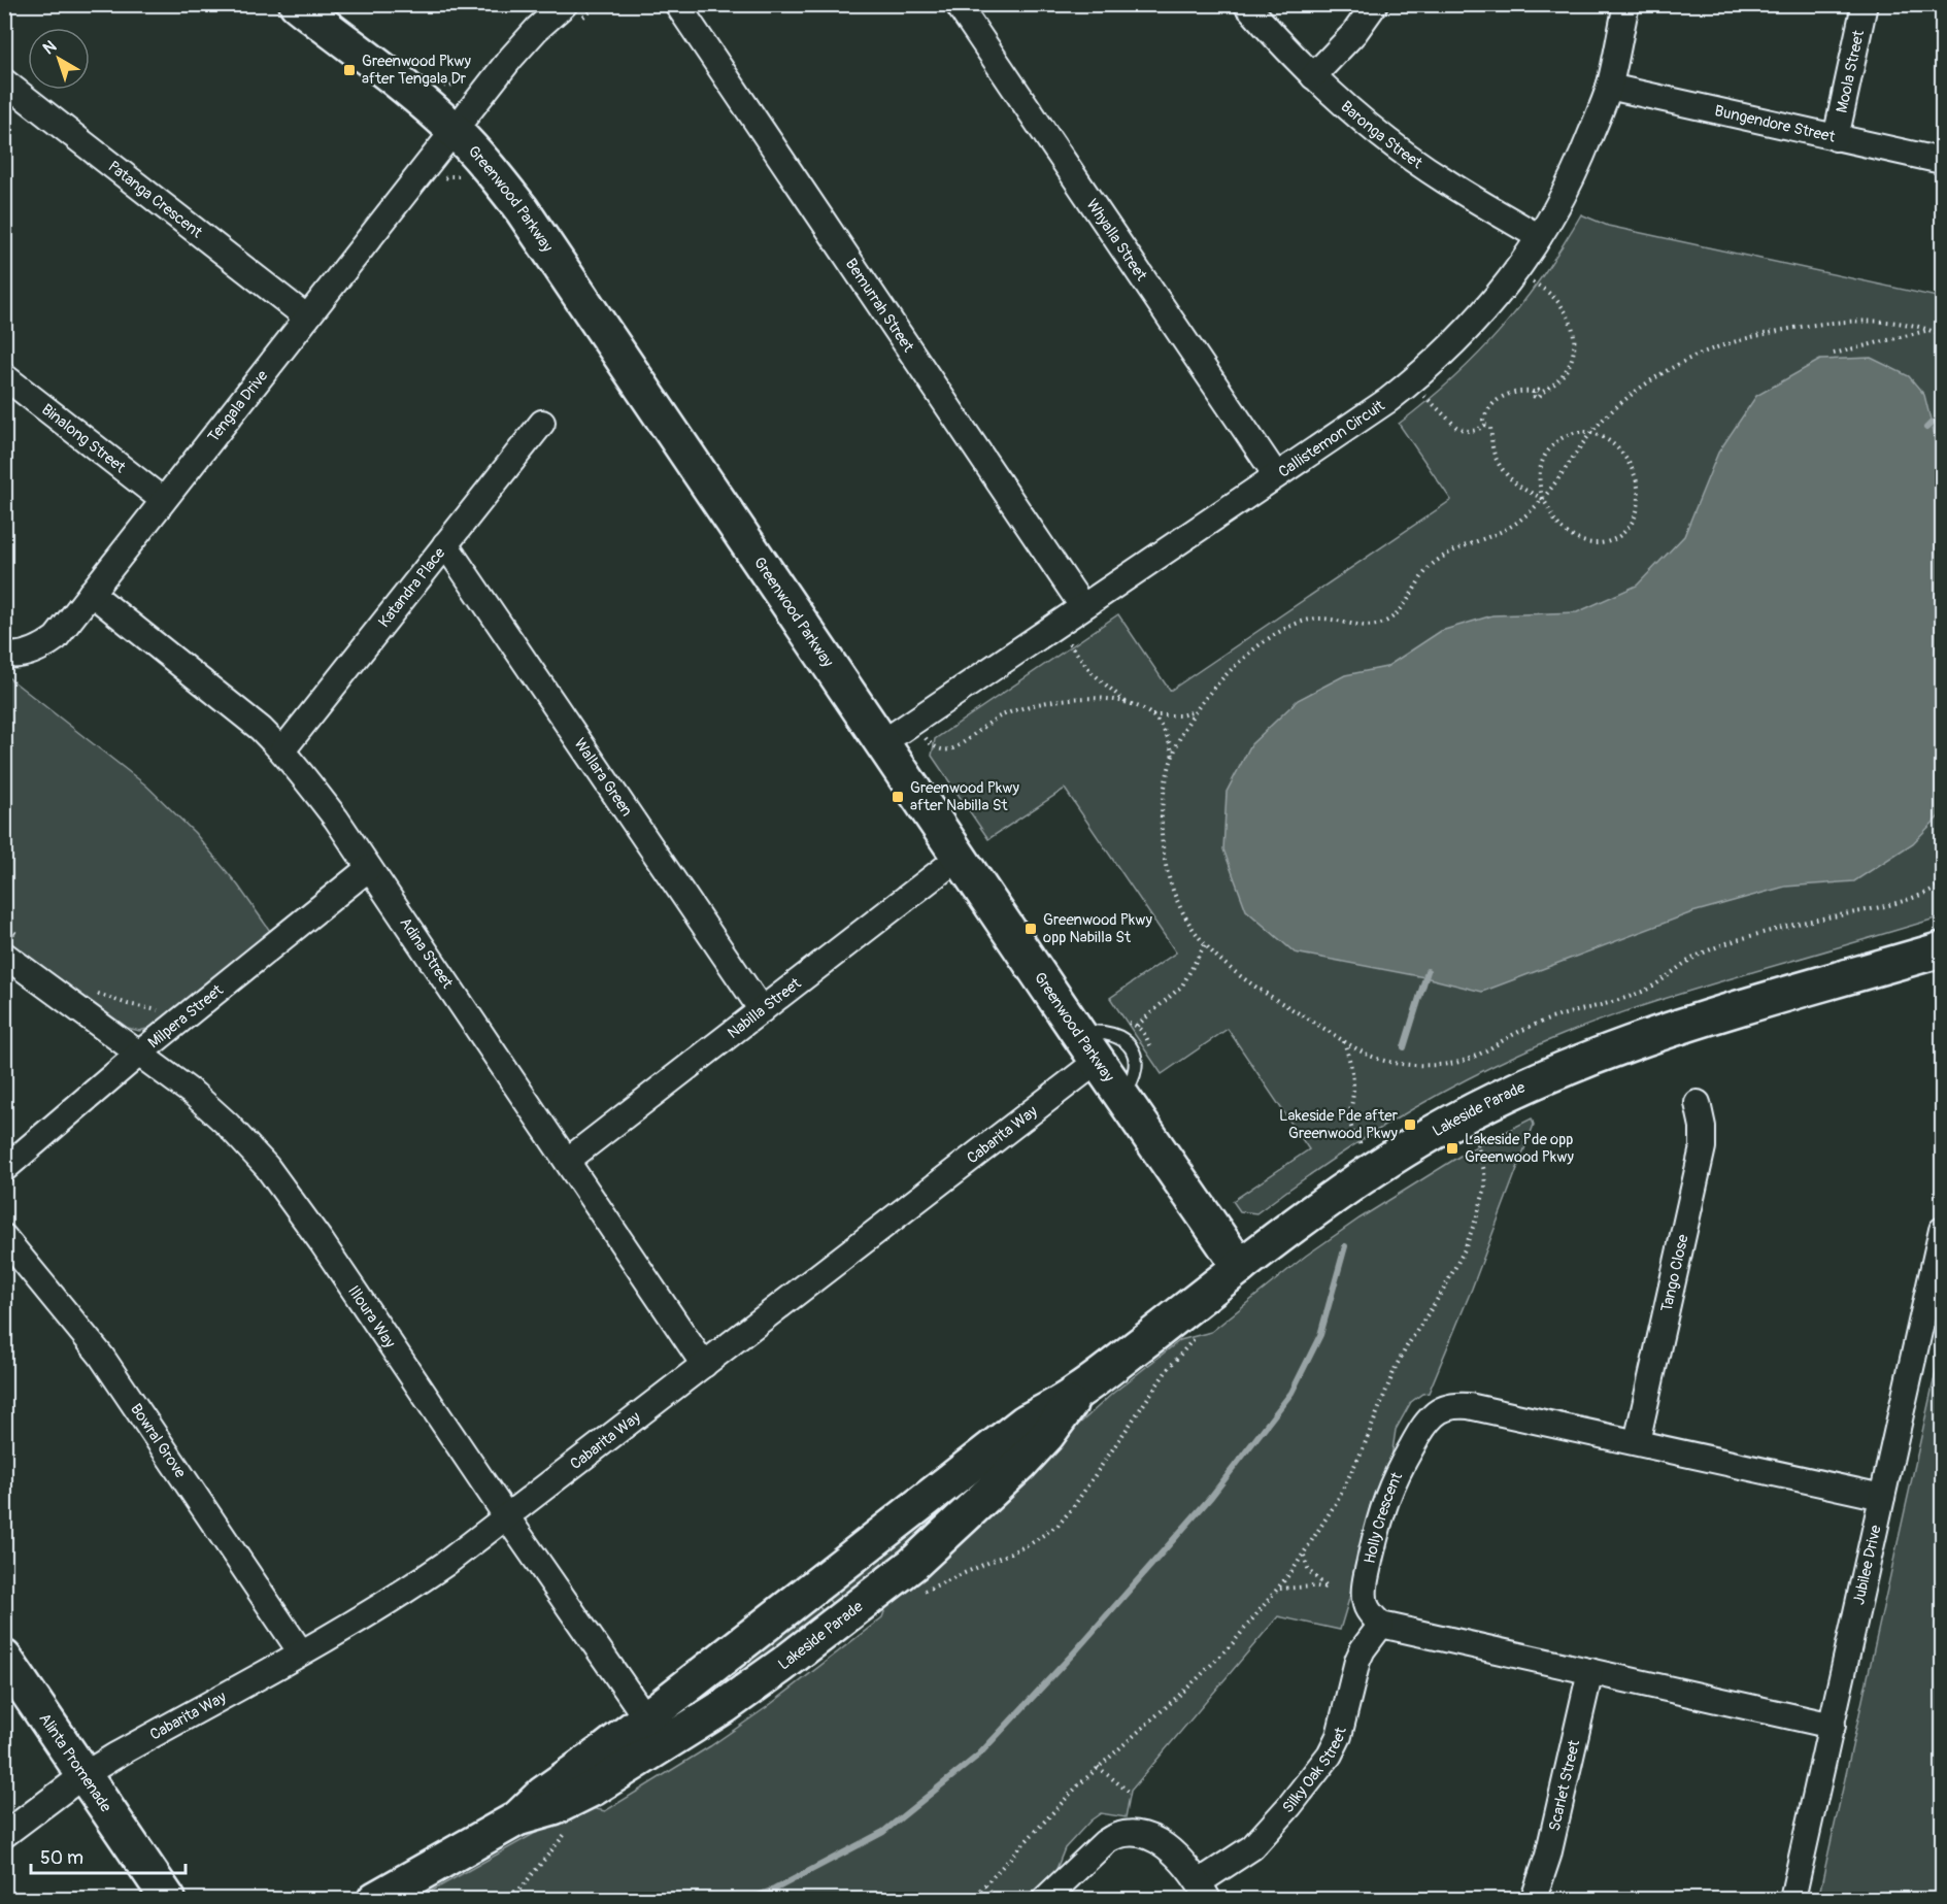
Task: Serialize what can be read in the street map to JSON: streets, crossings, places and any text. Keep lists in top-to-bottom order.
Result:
{
  "streets": {
    "street": [
      "Moola Street",
      "Bungendore Street",
      "Baronga Street",
      "Patanga Crescent",
      "Greenwood Parkway",
      "Whyalla Street",
      "Bemurrah Street",
      "Tengala Drive",
      "Binalong Street",
      "Callistemon Circuit",
      "Katandra Place",
      "Wallara Green",
      "Adina Street",
      "Nabilla Street",
      "Milpera Street",
      "Lakeside Parade",
      "Cabarita Way",
      "Tango Close",
      "Illoura Way",
      "Bowral Grove",
      "Holly Crescent",
      "Jubilee Drive",
      "Alinta Promenade",
      "Silky Oak Street",
      "Scarlet Street"
    ]
  },
  "crossings": [
    ["Moola Street", "Bungendore Street"],
    ["Bungendore Street", "Callistemon Circuit"],
    ["Baronga Street", "Callistemon Circuit"],
    ["Patanga Crescent", "Tengala Drive"],
    ["Greenwood Parkway", "Tengala Drive"],
    ["Greenwood Parkway", "Callistemon Circuit"],
    ["Greenwood Parkway", "Nabilla Street"],
    ["Greenwood Parkway", "Lakeside Parade"],
    ["Greenwood Parkway", "Cabarita Way"],
    ["Whyalla Street", "Callistemon Circuit"],
    ["Bemurrah Street", "Callistemon Circuit"],
    ["Tengala Drive", "Binalong Street"],
    ["Tengala Drive", "Adina Street"],
    ["Katandra Place", "Wallara Green"],
    ["Katandra Place", "Adina Street"],
    ["Wallara Green", "Nabilla Street"],
    ["Adina Street", "Nabilla Street"],
    ["Adina Street", "Milpera Street"],
    ["Adina Street", "Cabarita Way"],
    ["Milpera Street", "Illoura Way"],
    ["Lakeside Parade", "Illoura Way"],
    ["Cabarita Way", "Illoura Way"],
    ["Cabarita Way", "Bowral Grove"],
    ["Cabarita Way", "Alinta Promenade"],
    ["Tango Close", "Holly Crescent"],
    ["Holly Crescent", "Jubilee Drive"],
    ["Holly Crescent", "Silky Oak Street"]
  ],
  "places": {
    "transit": [
      "Greenwood Pkwy after Tengala Dr",
      "Greenwood Pkwy after Nabilla St",
      "Greenwood Pkwy opp Nabilla St",
      "Lakeside Pde after Greenwood Pkwy",
      "Lakeside Pde opp Greenwood Pkwy"
    ]
  },
  "scale_bar": "50 m",
  "north": "top left"
}
